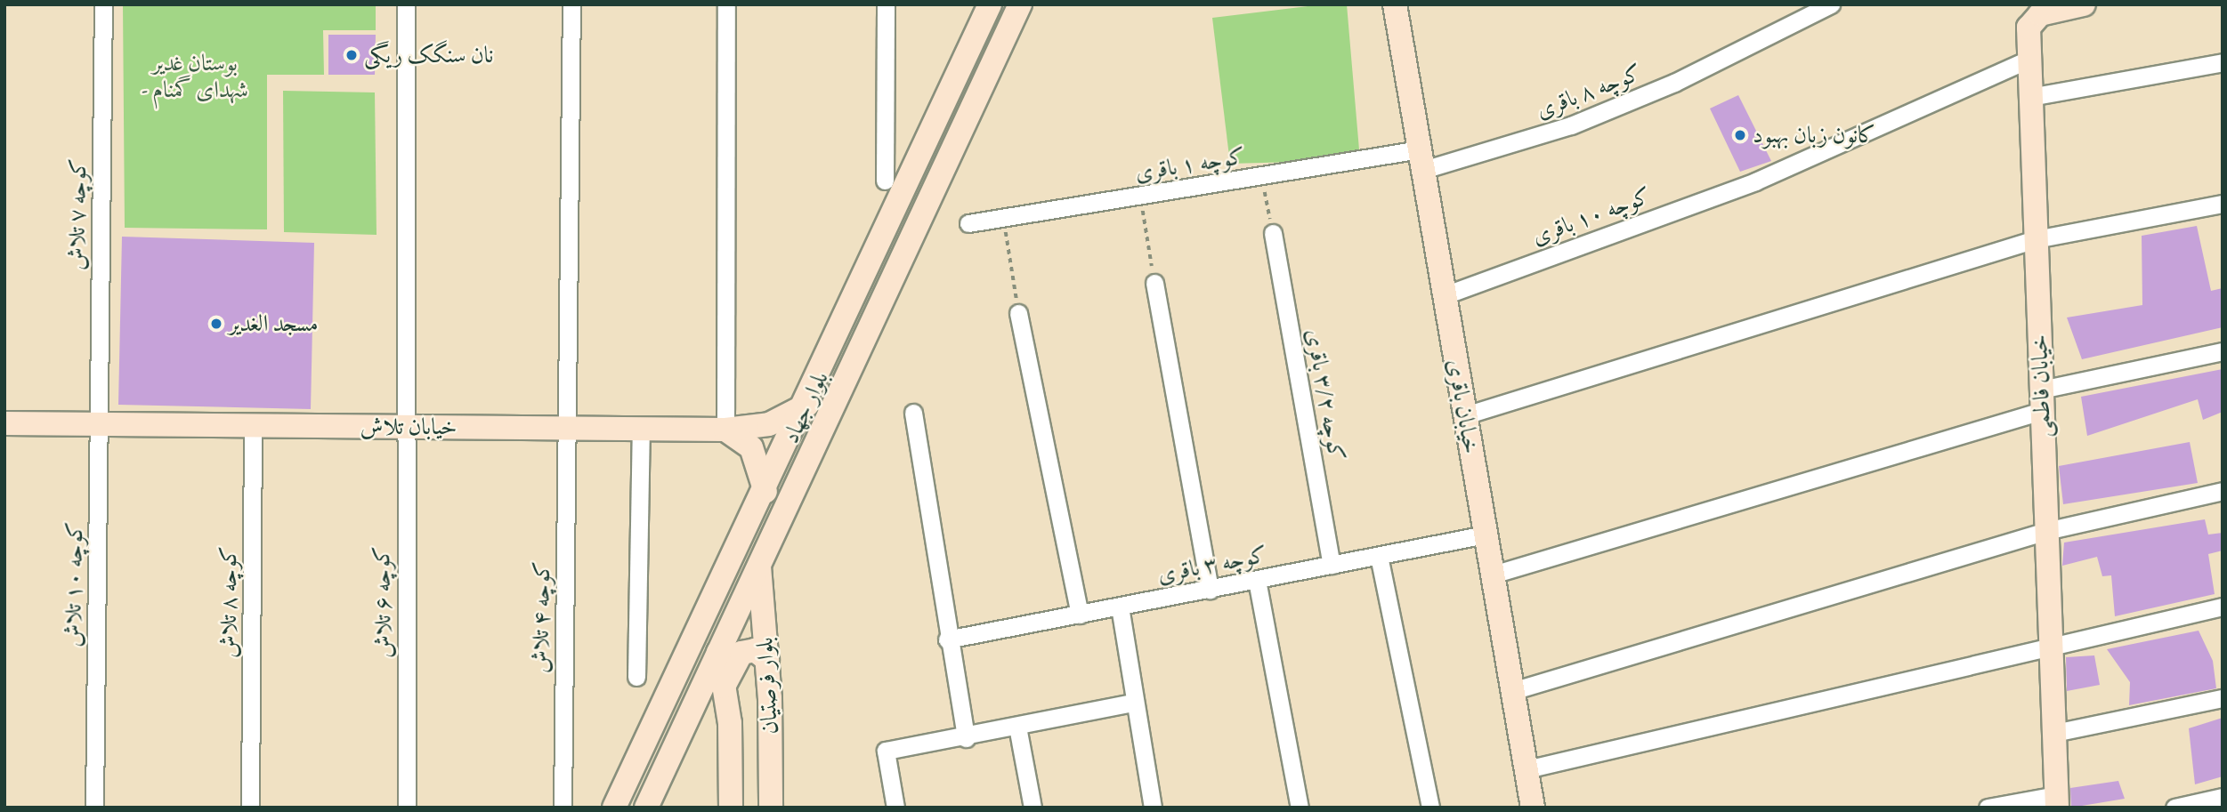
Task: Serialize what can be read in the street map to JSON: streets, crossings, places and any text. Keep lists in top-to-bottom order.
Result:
{
  "streets": {
    "street": [
      "کوچه ۸ باقری",
      "کوچه ۱ باقری",
      "کوچه ۷ تلاش",
      "کوچه ۱۰ باقری",
      "خیابان فاطمی",
      "کوچه ۳/۲ باقری",
      "خیابان باقری",
      "بلوار جهاد",
      "خیابان تلاش",
      "کوچه ۳ باقری",
      "کوچه ۱۰ تلاش",
      "کوچه ۸ تلاش",
      "کوچه ۶ تلاش",
      "کوچه ۴ تلاش",
      "بلوار فرصتیان"
    ]
  },
  "crossings": [
    ["کوچه ۸ باقری", "کوچه ۱ باقری"],
    ["کوچه ۸ باقری", "خیابان باقری"],
    ["کوچه ۱ باقری", "خیابان باقری"],
    ["کوچه ۷ تلاش", "خیابان تلاش"],
    ["کوچه ۷ تلاش", "کوچه ۱۰ تلاش"],
    ["کوچه ۱۰ باقری", "خیابان فاطمی"],
    ["کوچه ۱۰ باقری", "خیابان باقری"],
    ["کوچه ۳/۲ باقری", "کوچه ۳ باقری"],
    ["خیابان باقری", "کوچه ۳ باقری"],
    ["بلوار جهاد", "خیابان تلاش"],
    ["بلوار جهاد", "بلوار فرصتیان"],
    ["خیابان تلاش", "کوچه ۱۰ تلاش"],
    ["خیابان تلاش", "کوچه ۸ تلاش"],
    ["خیابان تلاش", "کوچه ۶ تلاش"],
    ["خیابان تلاش", "کوچه ۴ تلاش"]
  ],
  "parks": ["بوستان غدیر - شهدای گمنام"],
  "places": ["نان سنگک ریگی", "کانون زبان بهبود", "مسجد الغدیر"]
}
